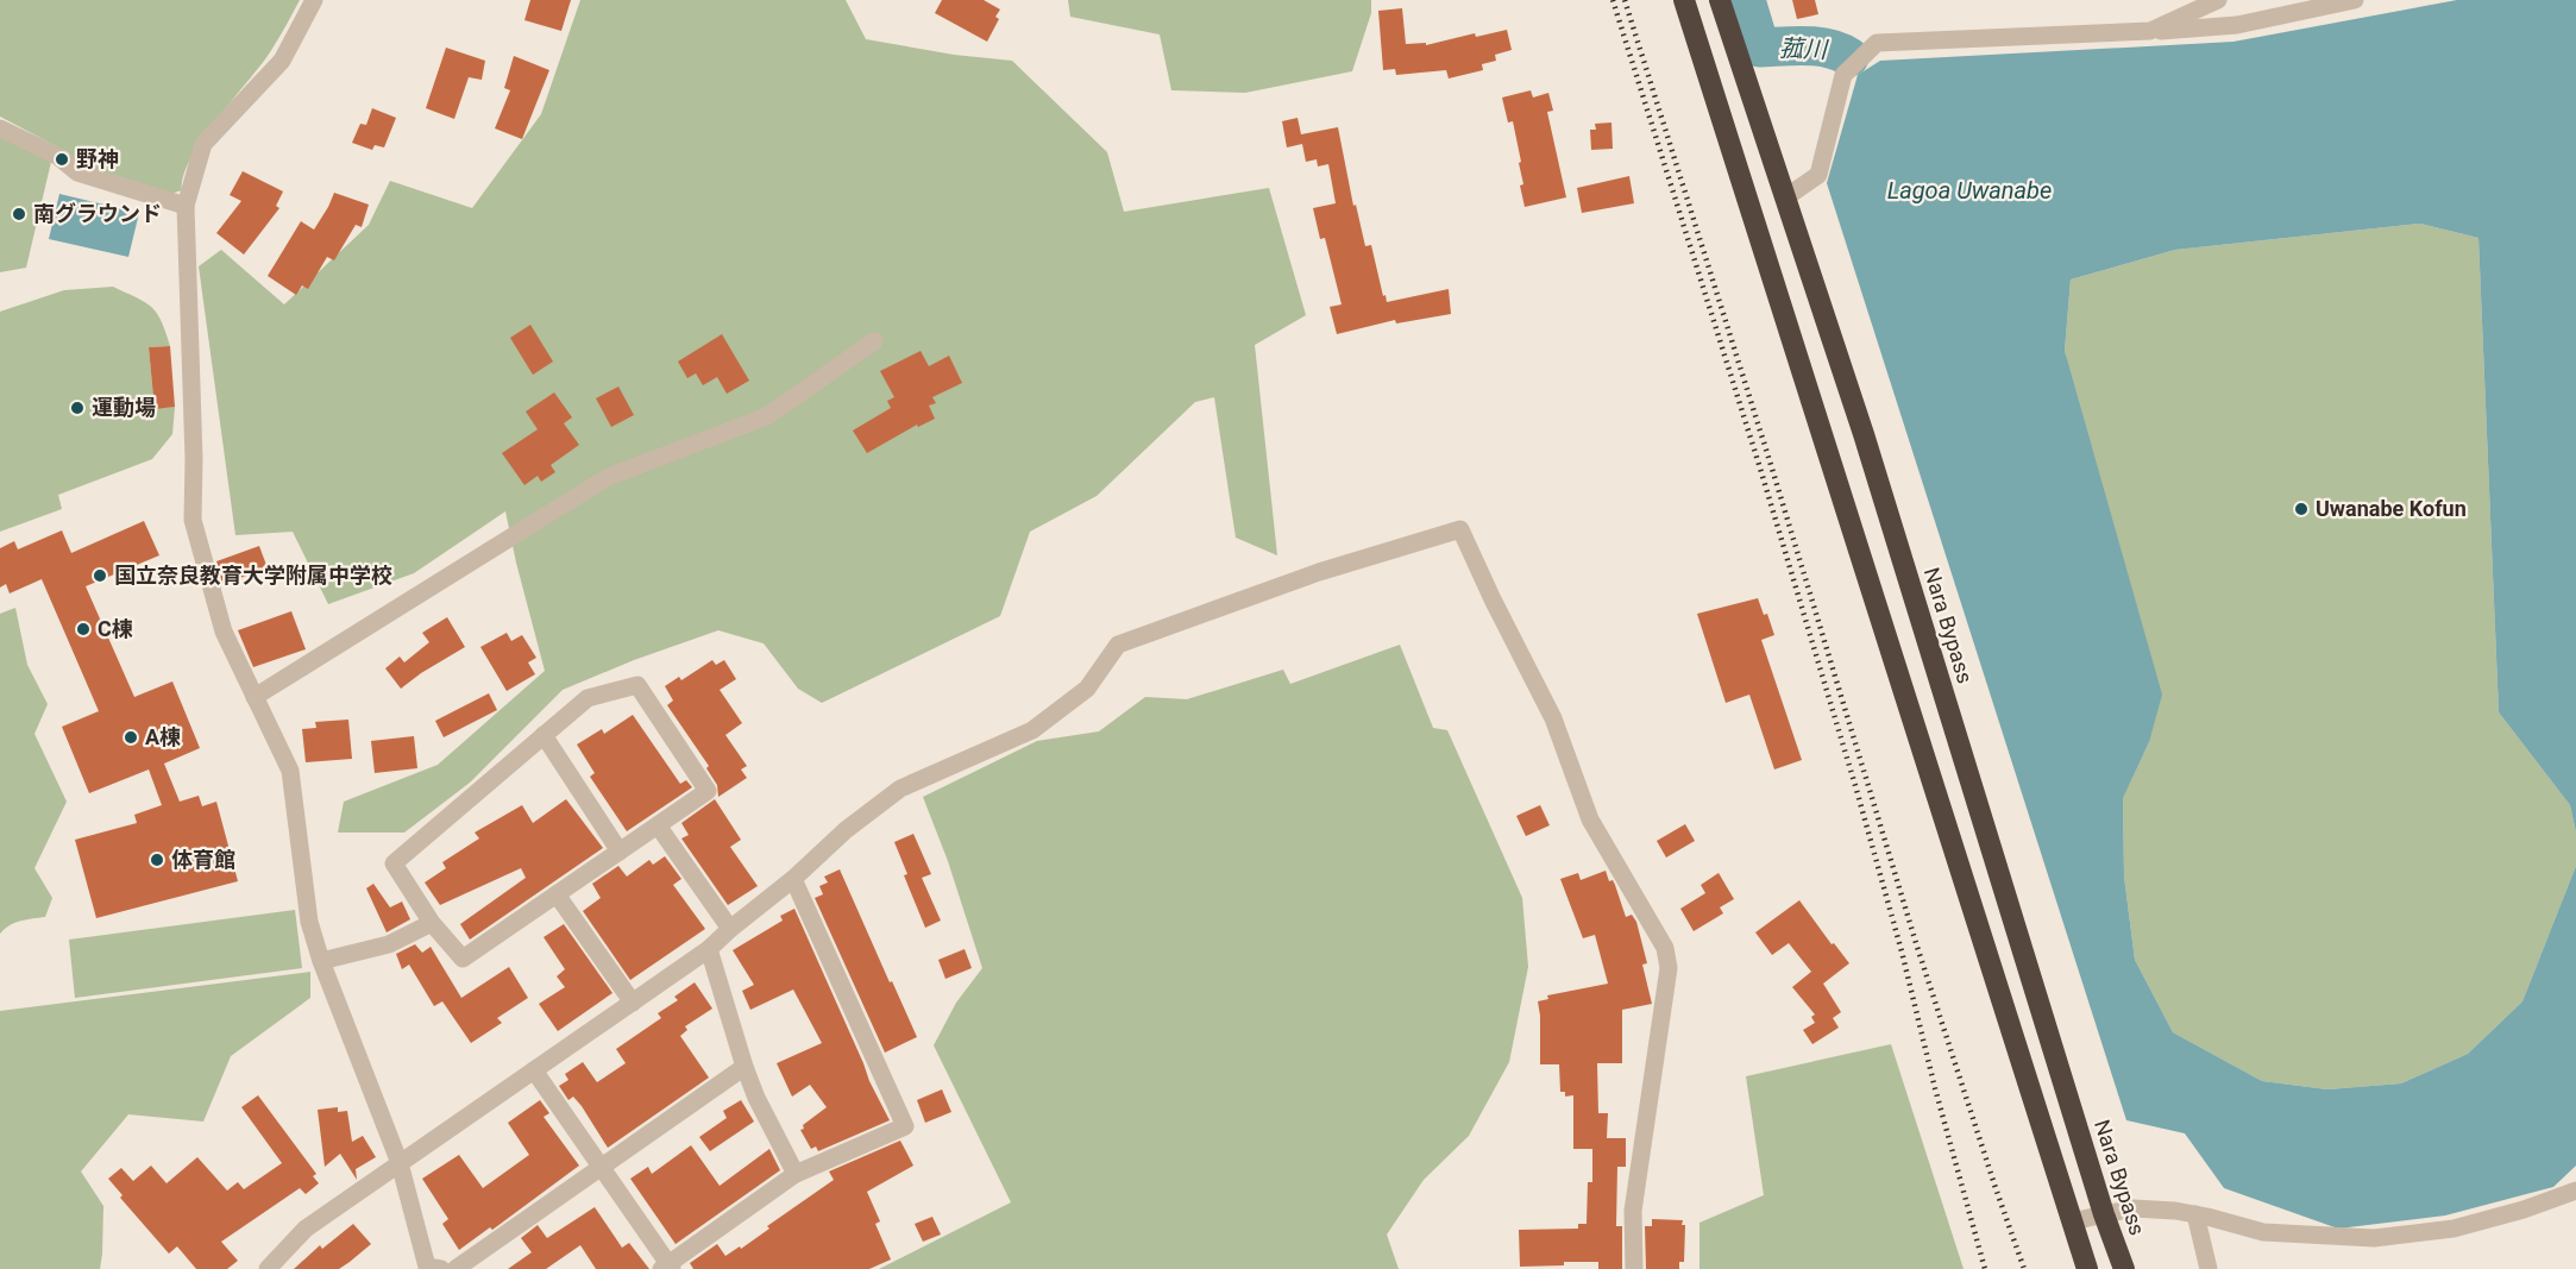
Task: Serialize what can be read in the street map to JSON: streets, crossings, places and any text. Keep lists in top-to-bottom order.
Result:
{
  "streets": {
    "highway": ["Nara Bypass"]
  },
  "water": ["菰川", "Lagoa Uwanabe"],
  "places": [
    "野神",
    "南グラウンド",
    "運動場",
    "Uwanabe Kofun",
    "国立奈良教育大学附属中学校",
    "C棟",
    "A棟",
    "体育館"
  ]
}
